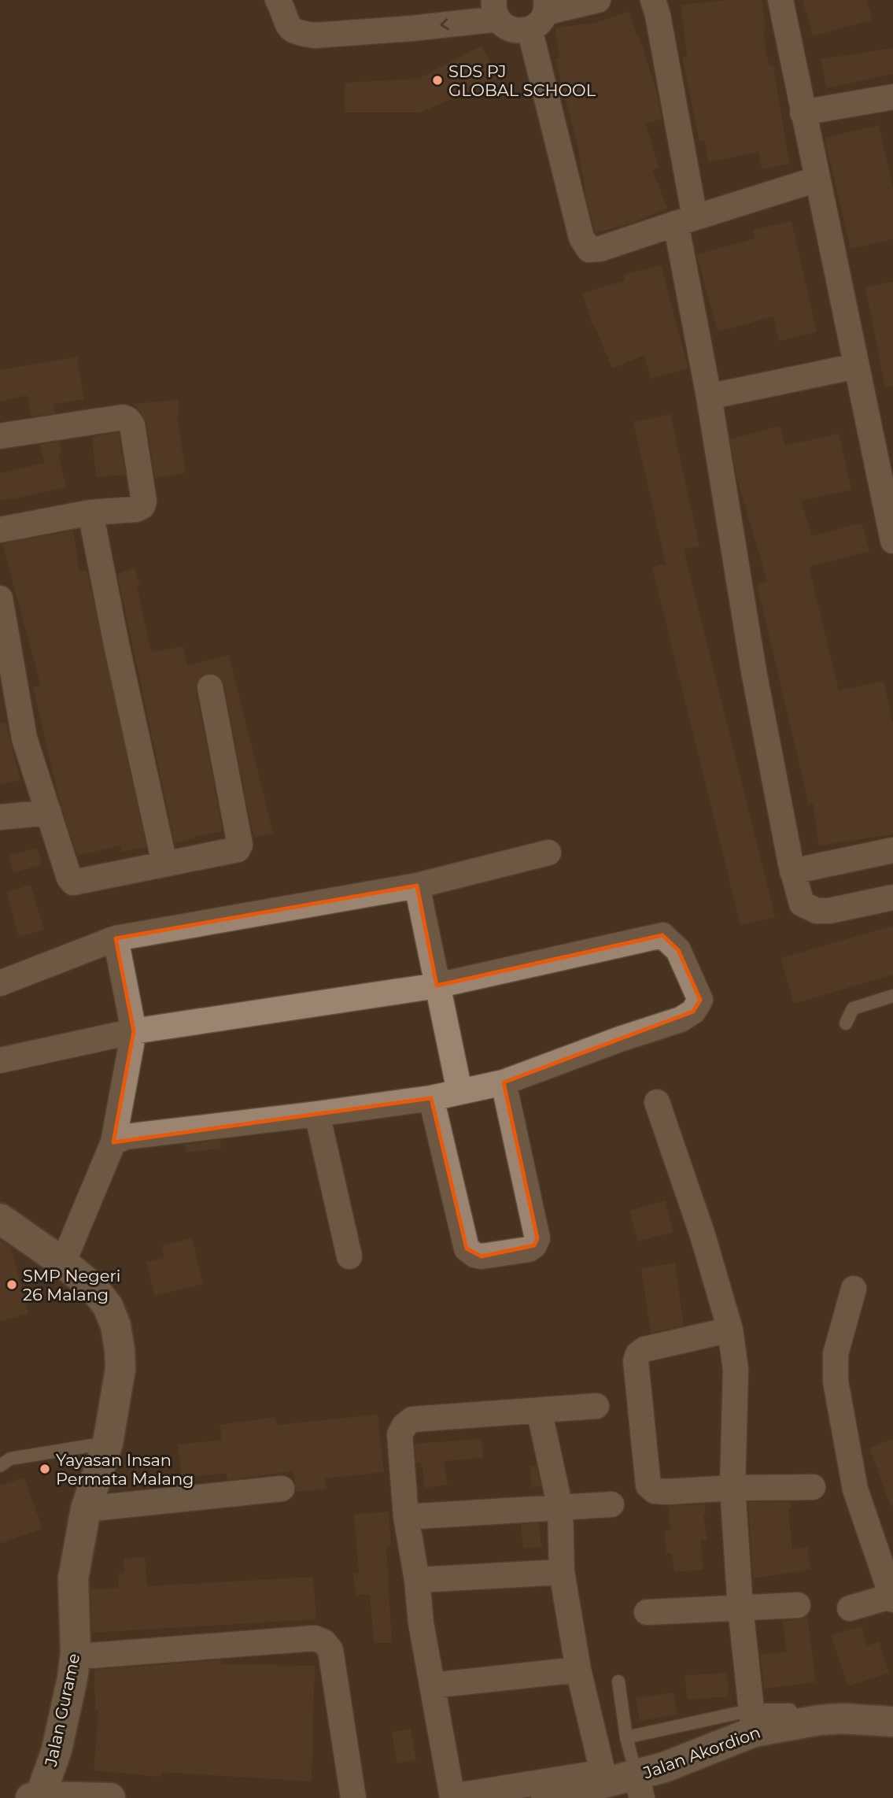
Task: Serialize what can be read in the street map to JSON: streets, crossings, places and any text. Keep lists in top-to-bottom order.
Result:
{
  "streets": {
    "street": ["Jalan Gurame", "Jalan Akordion"]
  },
  "places": ["SDS PJ GLOBAL SCHOOL", "SMP Negeri 26 Malang", "Yayasan Insan Permata Malang"]
}
